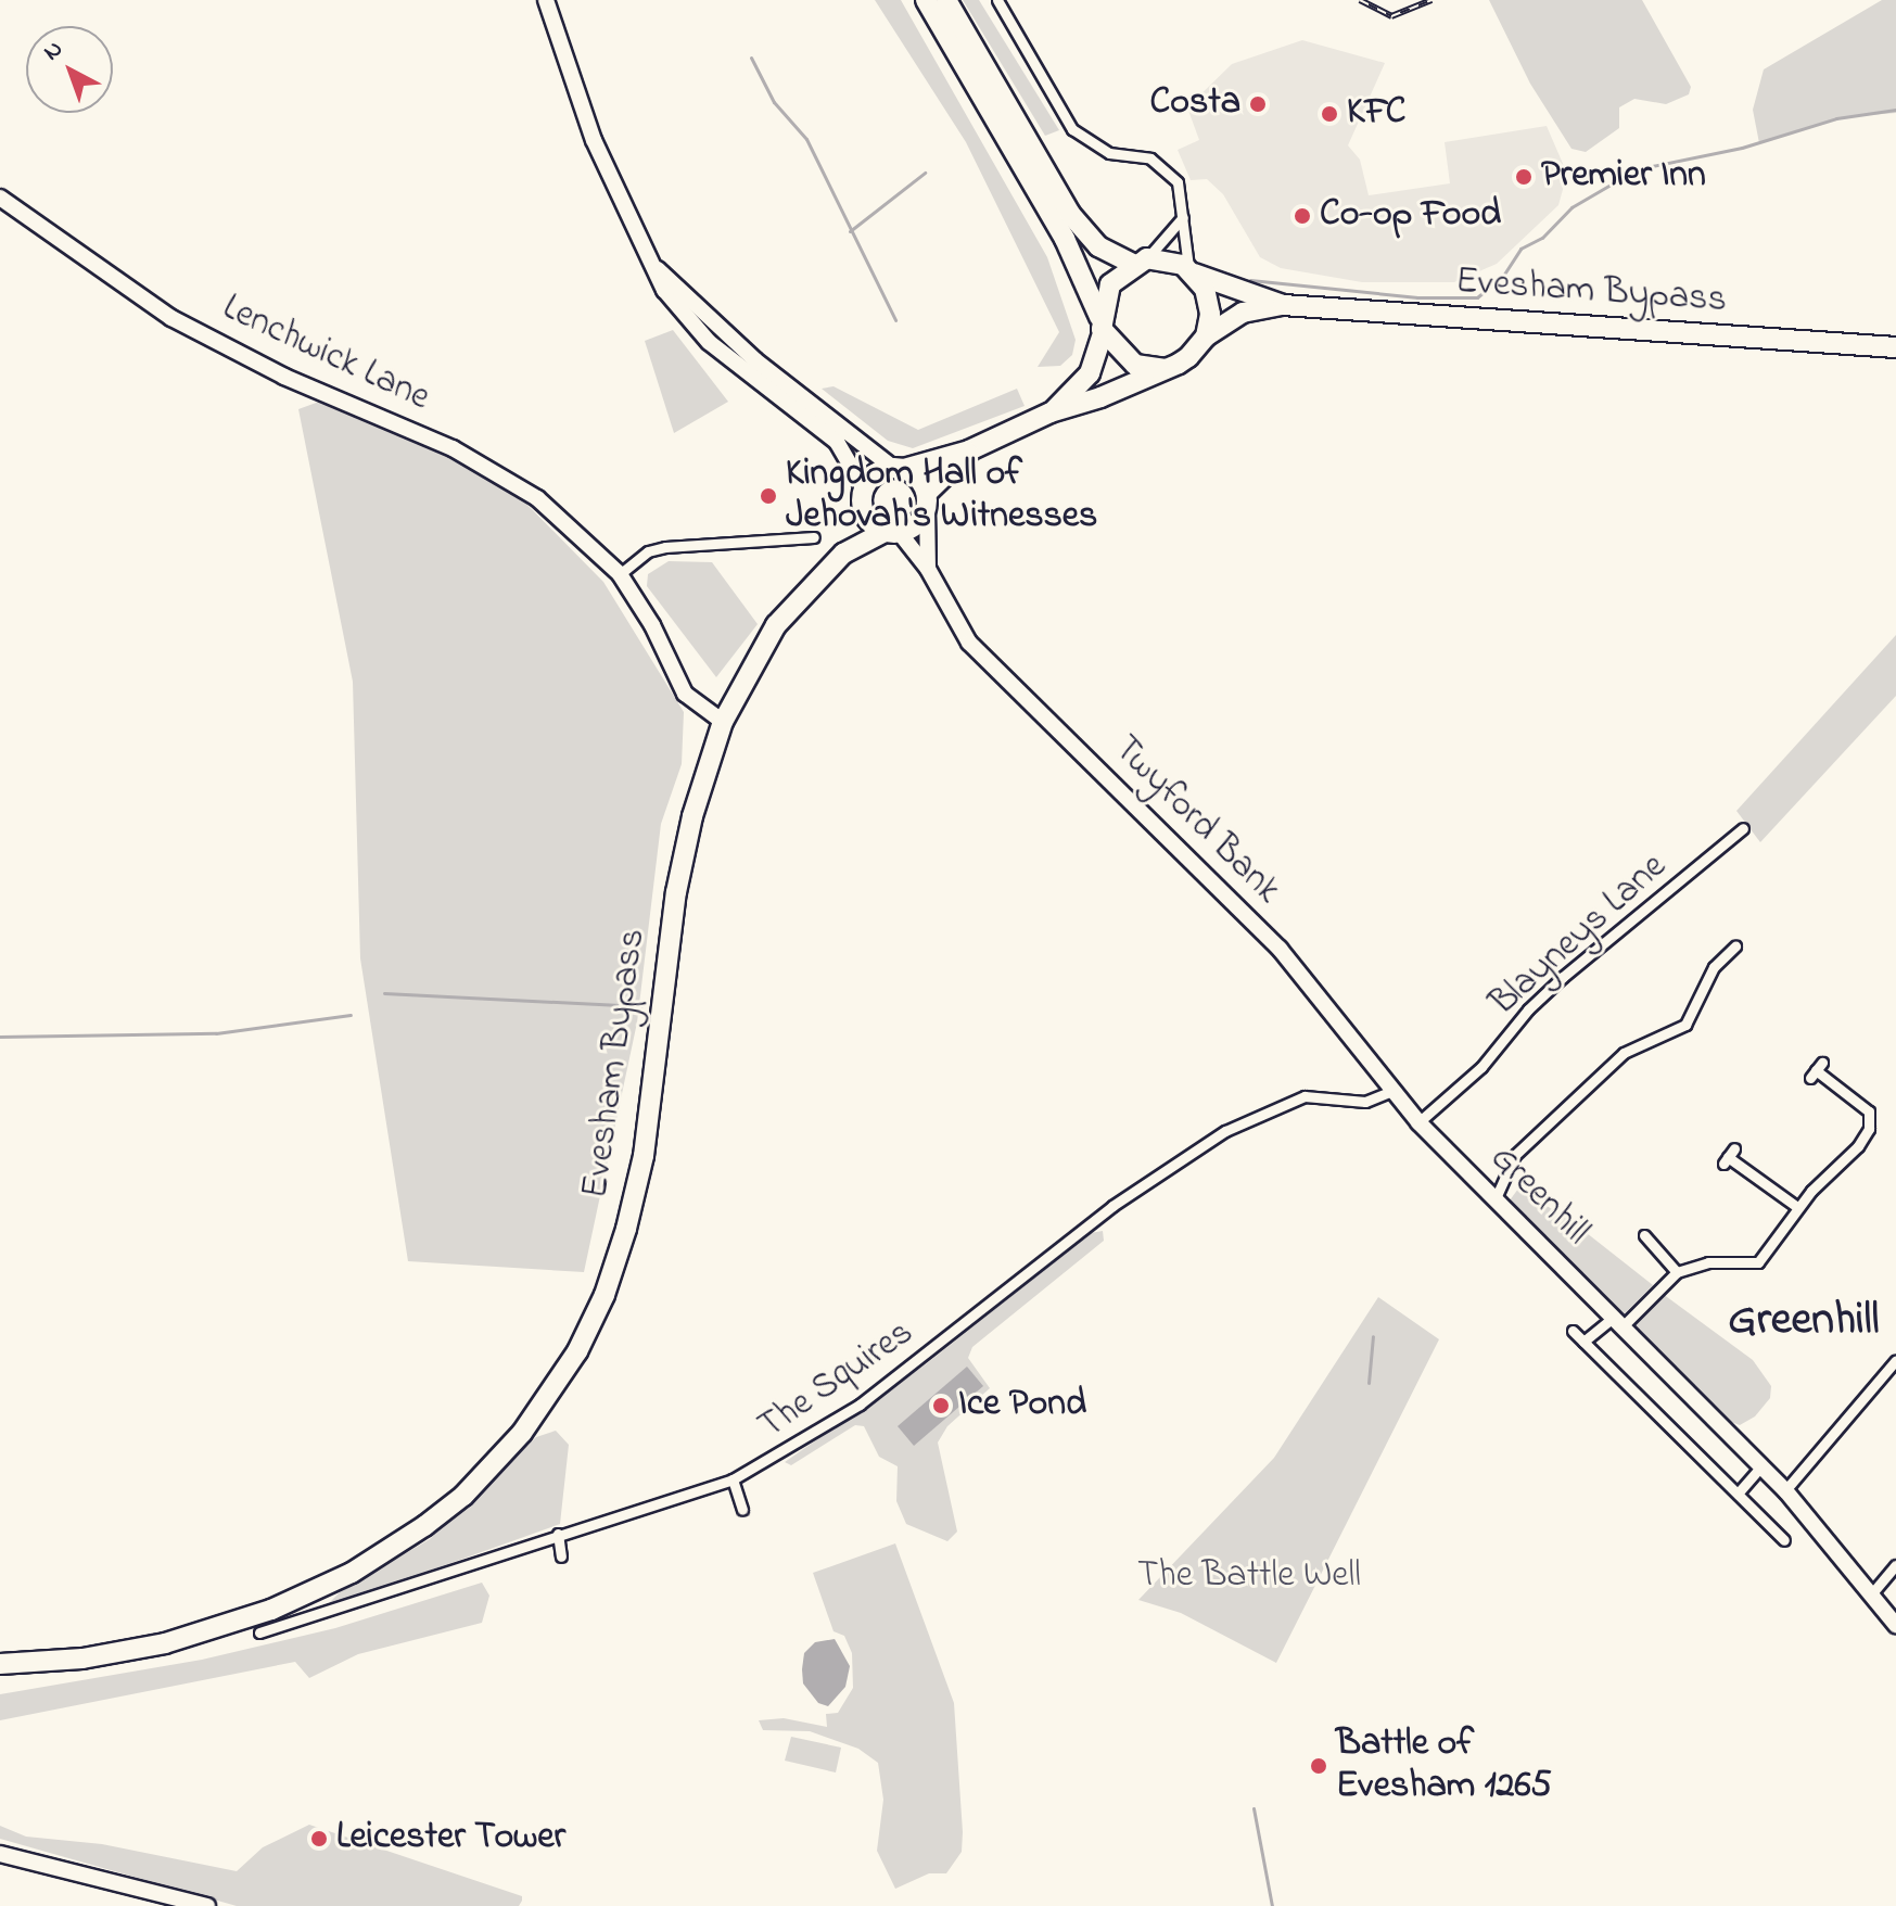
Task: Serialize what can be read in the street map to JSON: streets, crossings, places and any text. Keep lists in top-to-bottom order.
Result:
{
  "streets": {
    "highway": ["Evesham Bypass"],
    "main road": ["Lenchwick Lane", "Twyford Bank", "Greenhill"],
    "street": ["Blayneys Lane", "The Squires"]
  },
  "crossings": [
    ["Evesham Bypass", "Lenchwick Lane"],
    ["Evesham Bypass", "Twyford Bank"],
    ["Twyford Bank", "Blayneys Lane"],
    ["Twyford Bank", "Greenhill"],
    ["Twyford Bank", "The Squires"],
    ["Blayneys Lane", "Greenhill"]
  ],
  "districts": ["Greenhill"],
  "parks": ["The Battle Well"],
  "places": [
    "Costa",
    "KFC",
    "Premier Inn",
    "Co-op Food",
    "Kingdom Hall of Jehovah's Witnesses",
    "Ice Pond",
    "Battle of Evesham 1265",
    "Leicester Tower"
  ],
  "north": "top left"
}
